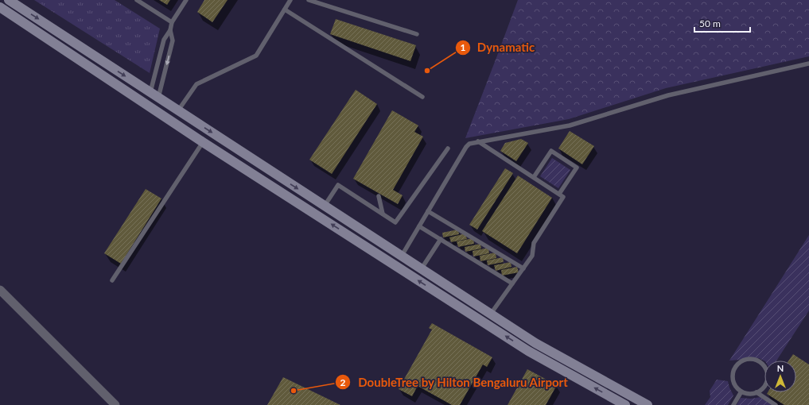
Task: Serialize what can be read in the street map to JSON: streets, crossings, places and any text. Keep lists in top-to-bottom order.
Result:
{
  "places": ["Dynamatic", "DoubleTree by Hilton Bengaluru Airport"],
  "scale_bar": "50 m",
  "north": "top"
}
